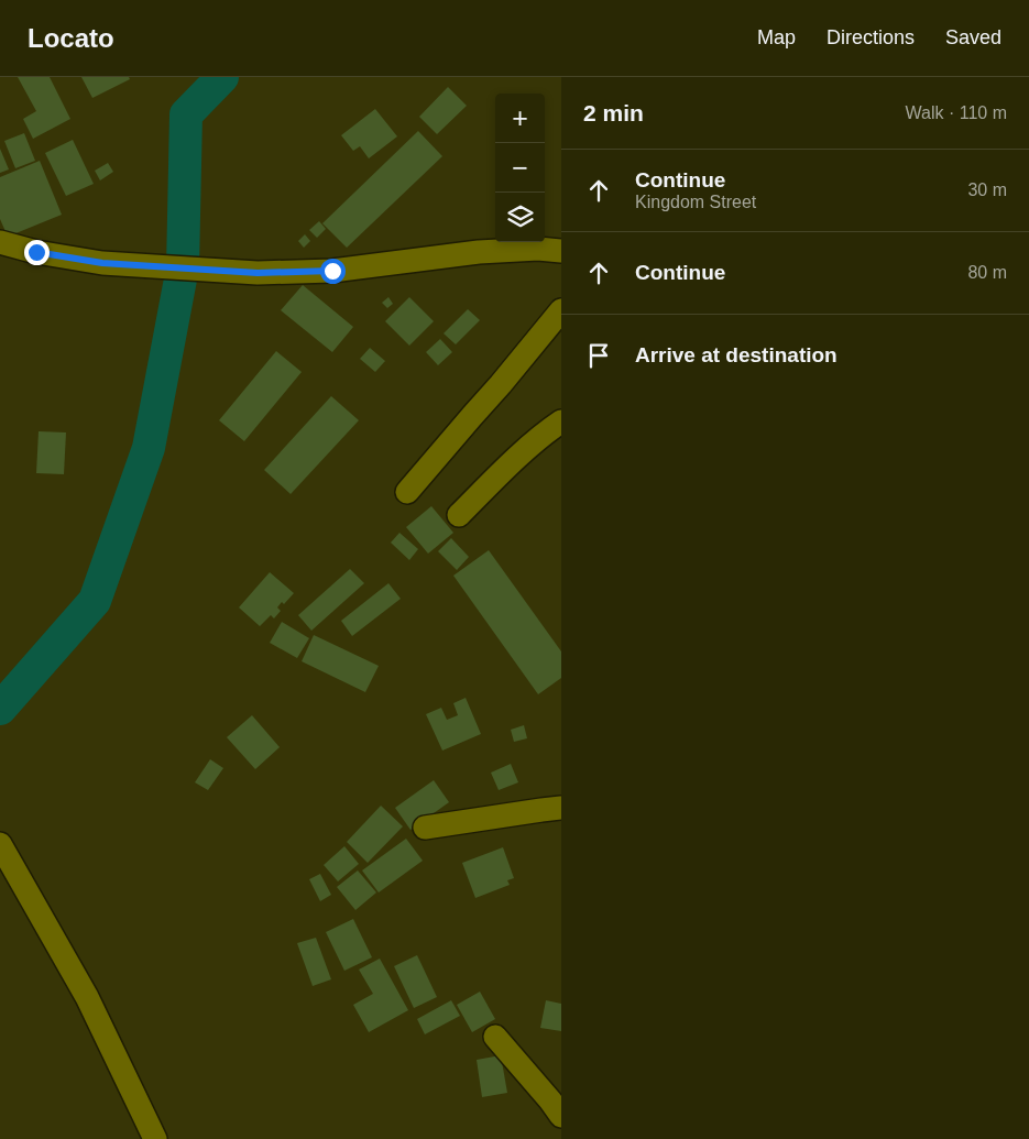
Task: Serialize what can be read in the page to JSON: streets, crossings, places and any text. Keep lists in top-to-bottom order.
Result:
{
  "page": {
    "header": "Locato",
    "nav": ["Map", "Directions", "Saved"],
    "heading": ["2 min", "Walk · 110 m"],
    "map_buttons": ["+", "−"],
    "list": [
      ["Continue", "Kingdom Street", "30 m"],
      ["Continue", "80 m"],
      "Arrive at destination"
    ]
  }
}
